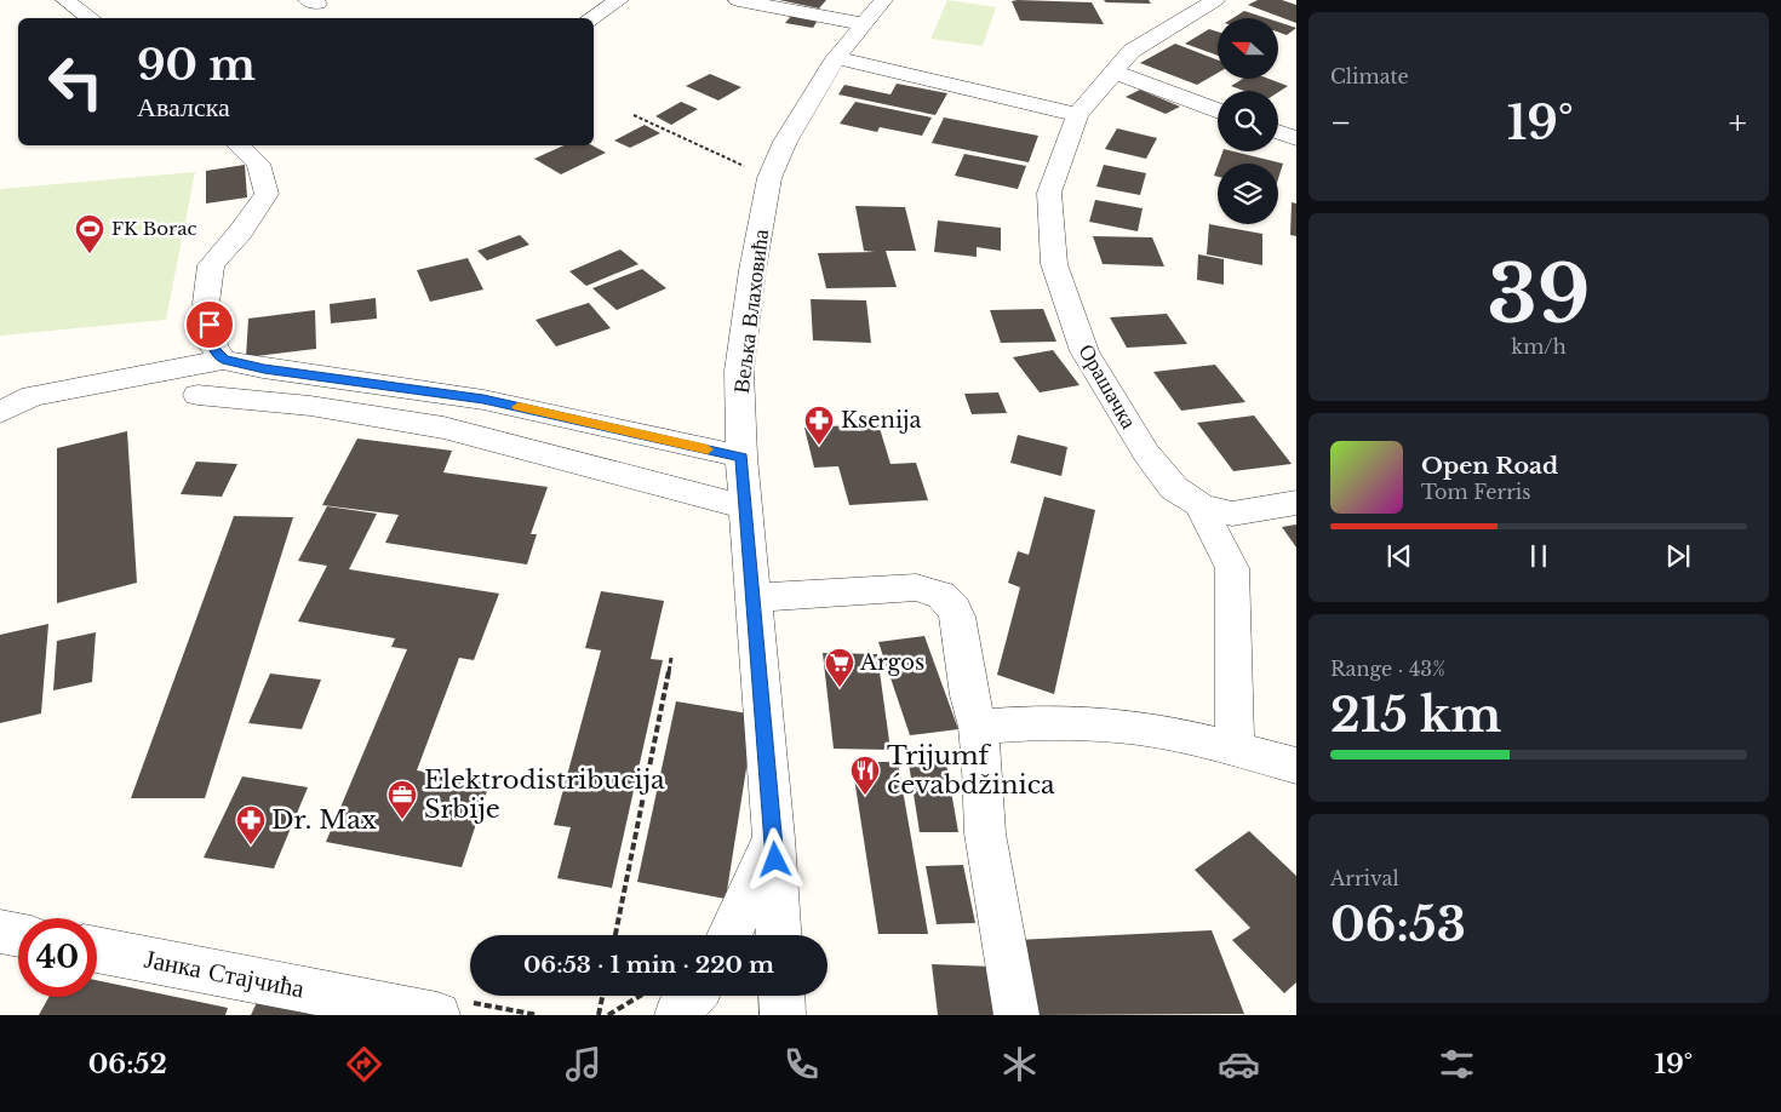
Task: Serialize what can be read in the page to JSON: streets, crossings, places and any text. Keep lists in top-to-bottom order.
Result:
{
  "streets": {
    "street": ["Вељка Влаховића", "Орашачка", "Јанка Стајчића"]
  },
  "places": {
    "sports": ["FK Borac"],
    "pharmacy": ["Ksenija", "Dr. Max"],
    "supermarket": ["Argos"],
    "restaurant": ["Trijumf ćevabdžinica"],
    "office": ["Elektrodistribucija Srbije"]
  },
  "north": "left",
  "page": {
    "tile": [
      "Climate",
      ["39", "km/h"],
      ["Range · 43%", "215 km"],
      ["Arrival", "06:53"]
    ],
    "turn": ["90 m", "Авалска"],
    "heat": ["−", "19°", "+"],
    "song": ["Open Road", "Tom Ferris"],
    "limit": "40",
    "trip": "06:53 · 1 min · 220 m",
    "tabs": ["06:52", "19°"]
  }
}
